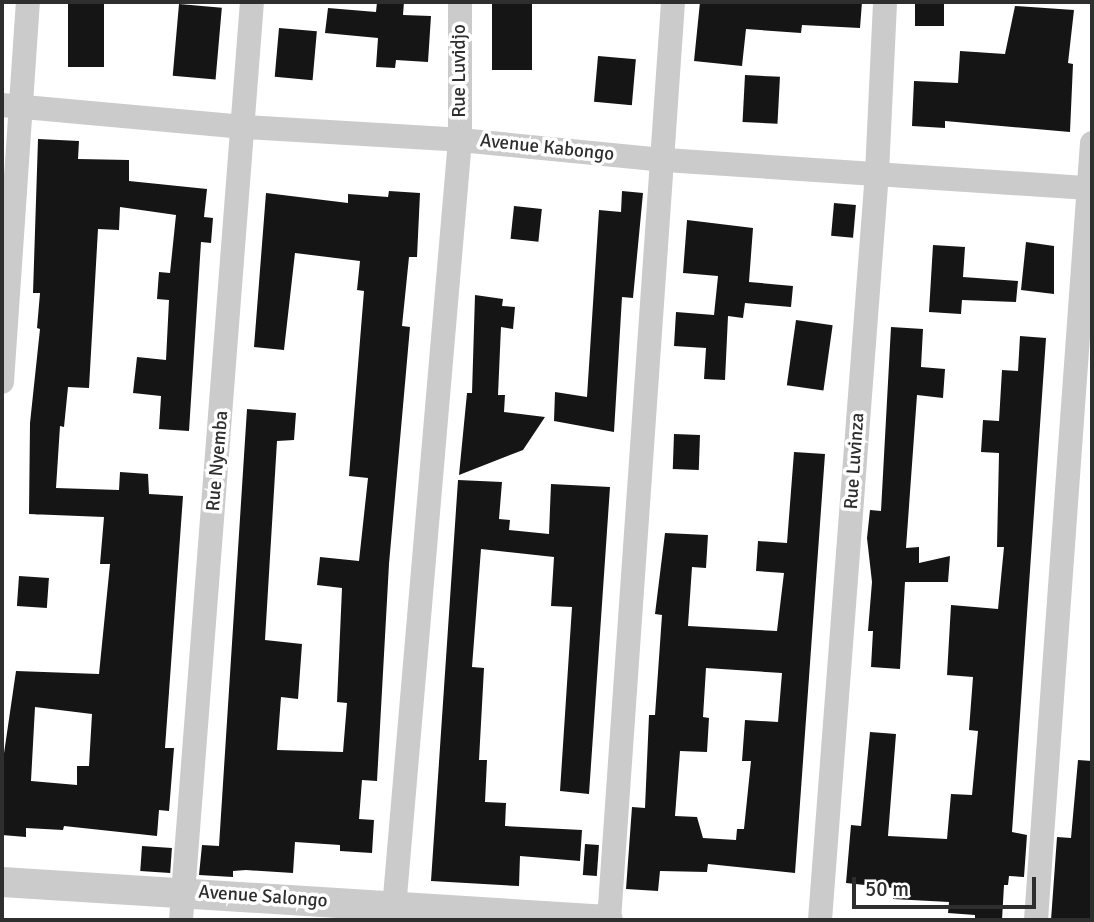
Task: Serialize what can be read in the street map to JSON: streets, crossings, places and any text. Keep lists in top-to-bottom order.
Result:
{
  "streets": {
    "street": [
      "Rue Luvidjo",
      "Avenue Kabongo",
      "Rue Nyemba",
      "Rue Luvinza",
      "Avenue Salongo"
    ]
  },
  "crossings": [
    ["Rue Luvidjo", "Avenue Kabongo"],
    ["Rue Luvidjo", "Avenue Salongo"],
    ["Avenue Kabongo", "Rue Nyemba"],
    ["Avenue Kabongo", "Rue Luvinza"],
    ["Rue Nyemba", "Avenue Salongo"]
  ],
  "scale_bar": "50 m"
}
